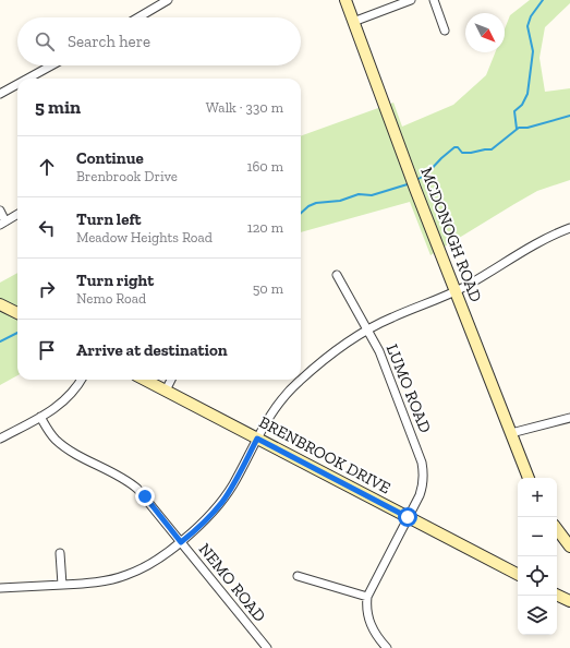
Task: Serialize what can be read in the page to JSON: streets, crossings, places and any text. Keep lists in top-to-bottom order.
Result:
{
  "streets": {
    "street": [
      "MCDONOGH ROAD",
      "LUMO ROAD",
      "BRENBROOK DRIVE",
      "NEMO ROAD"
    ]
  },
  "crossings": [
    ["LUMO ROAD", "BRENBROOK DRIVE"]
  ],
  "north": "bottom right",
  "page": {
    "search": "Search here",
    "heading": ["5 min", "Walk · 330 m"],
    "list": [
      ["Continue", "Brenbrook Drive", "160 m"],
      ["Turn left", "Meadow Heights Road", "120 m"],
      ["Turn right", "Nemo Road", "50 m"],
      "Arrive at destination"
    ],
    "map_buttons": ["+", "−"]
  }
}
